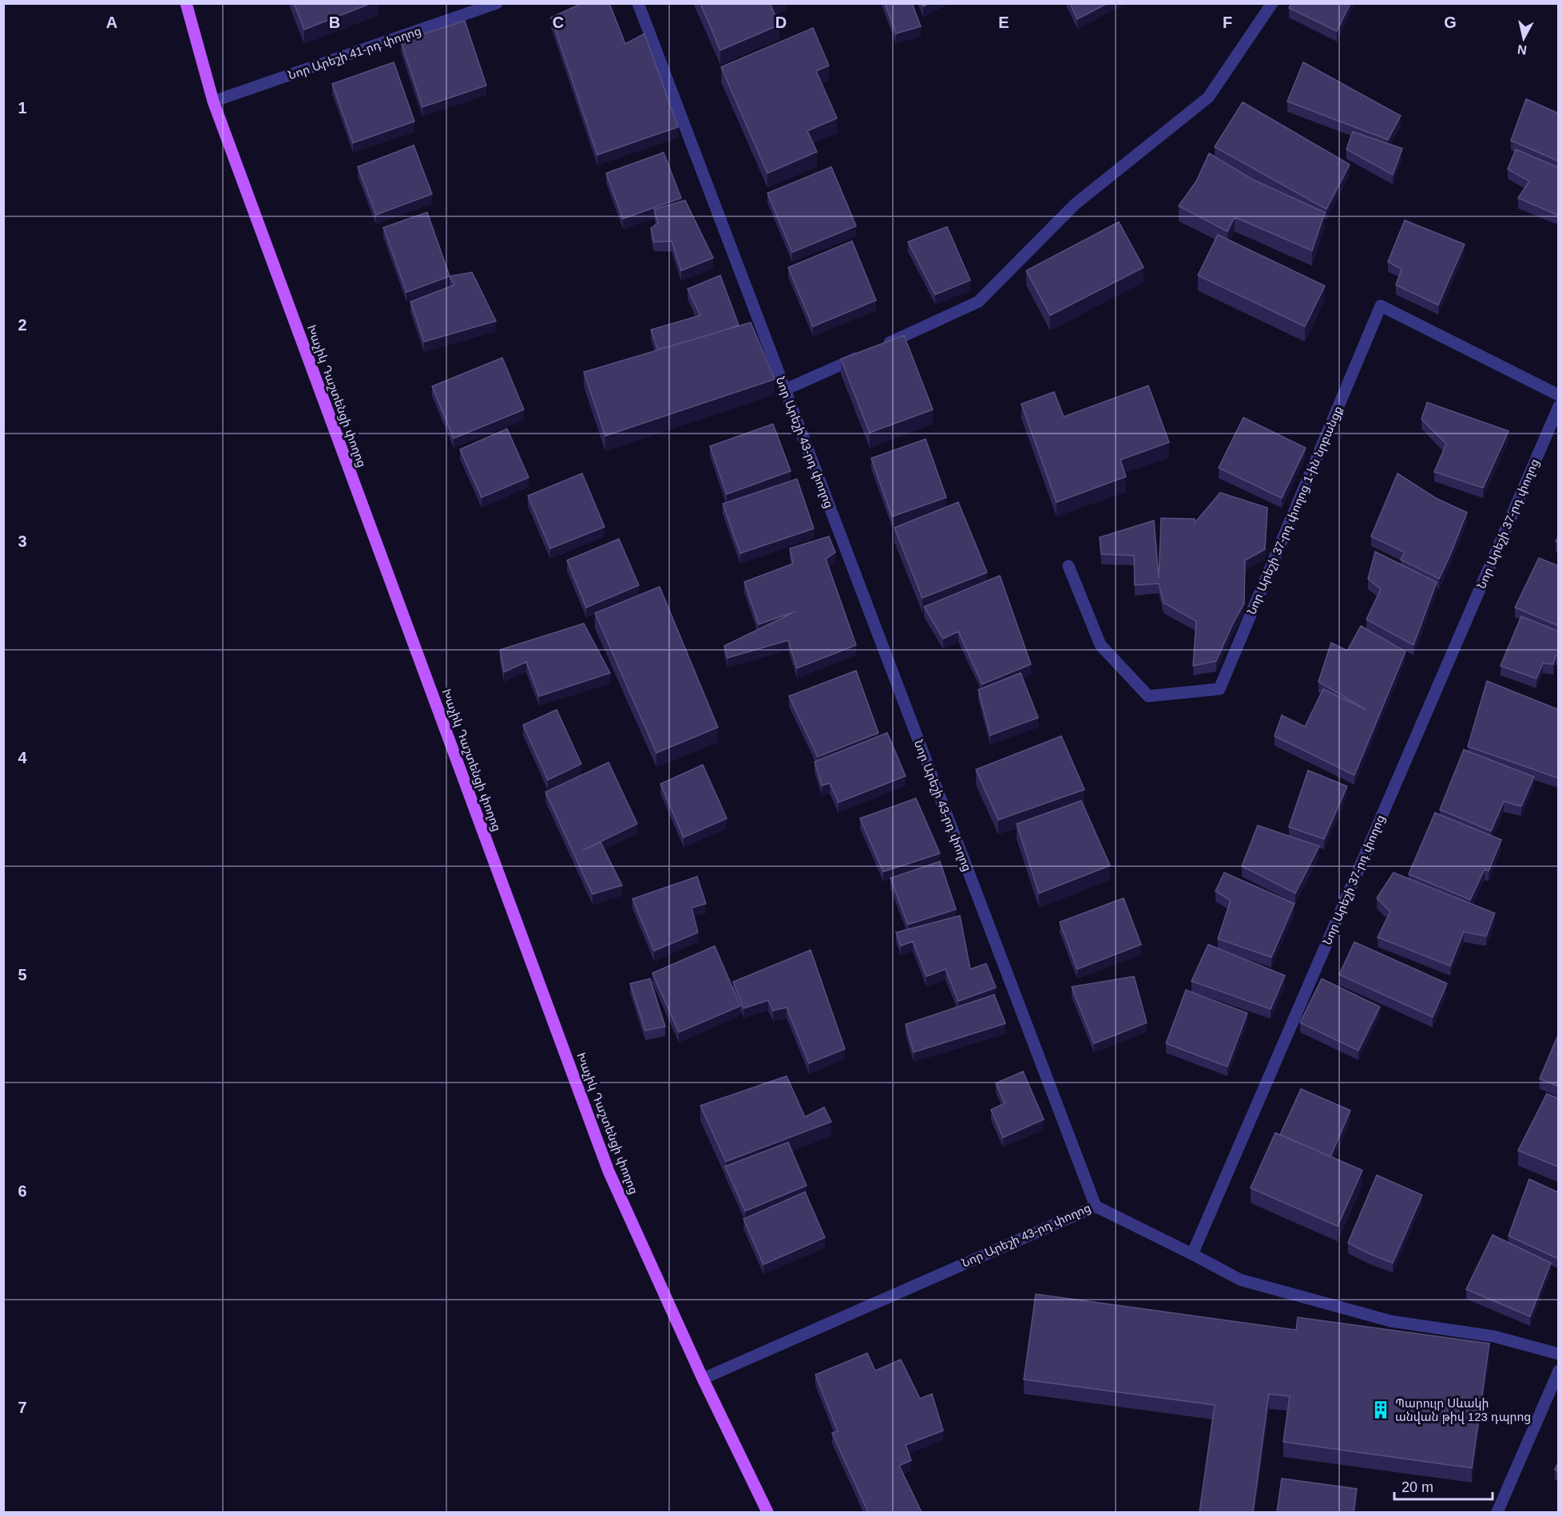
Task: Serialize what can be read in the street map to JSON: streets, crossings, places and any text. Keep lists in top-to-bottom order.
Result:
{
  "streets": {
    "main road": ["Խաչիկ Դաշտենցի փողոց"],
    "street": [
      "Նոր Արեշի 41-րդ փողոց",
      "Նոր Արեշի 43-րդ փողոց",
      "Նոր Արեշի 37-րդ փողոց 1-ին նրբանցք",
      "Նոր Արեշի 37-րդ փողոց"
    ]
  },
  "crossings": [
    ["Նոր Արեշի 41-րդ փողոց", "Խաչիկ Դաշտենցի փողոց"],
    ["Խաչիկ Դաշտենցի փողոց", "Նոր Արեշի 43-րդ փողոց"]
  ],
  "places": {
    "building": ["Պարույր Սևակի անվան թիվ 123 դպրոց"]
  },
  "scale_bar": "20 m",
  "north": "bottom",
  "grid": {
    "columns": [
      "A",
      "B",
      "C",
      "D",
      "E",
      "F",
      "G"
    ],
    "rows": [
      "1",
      "2",
      "3",
      "4",
      "5",
      "6",
      "7"
    ]
  }
}
